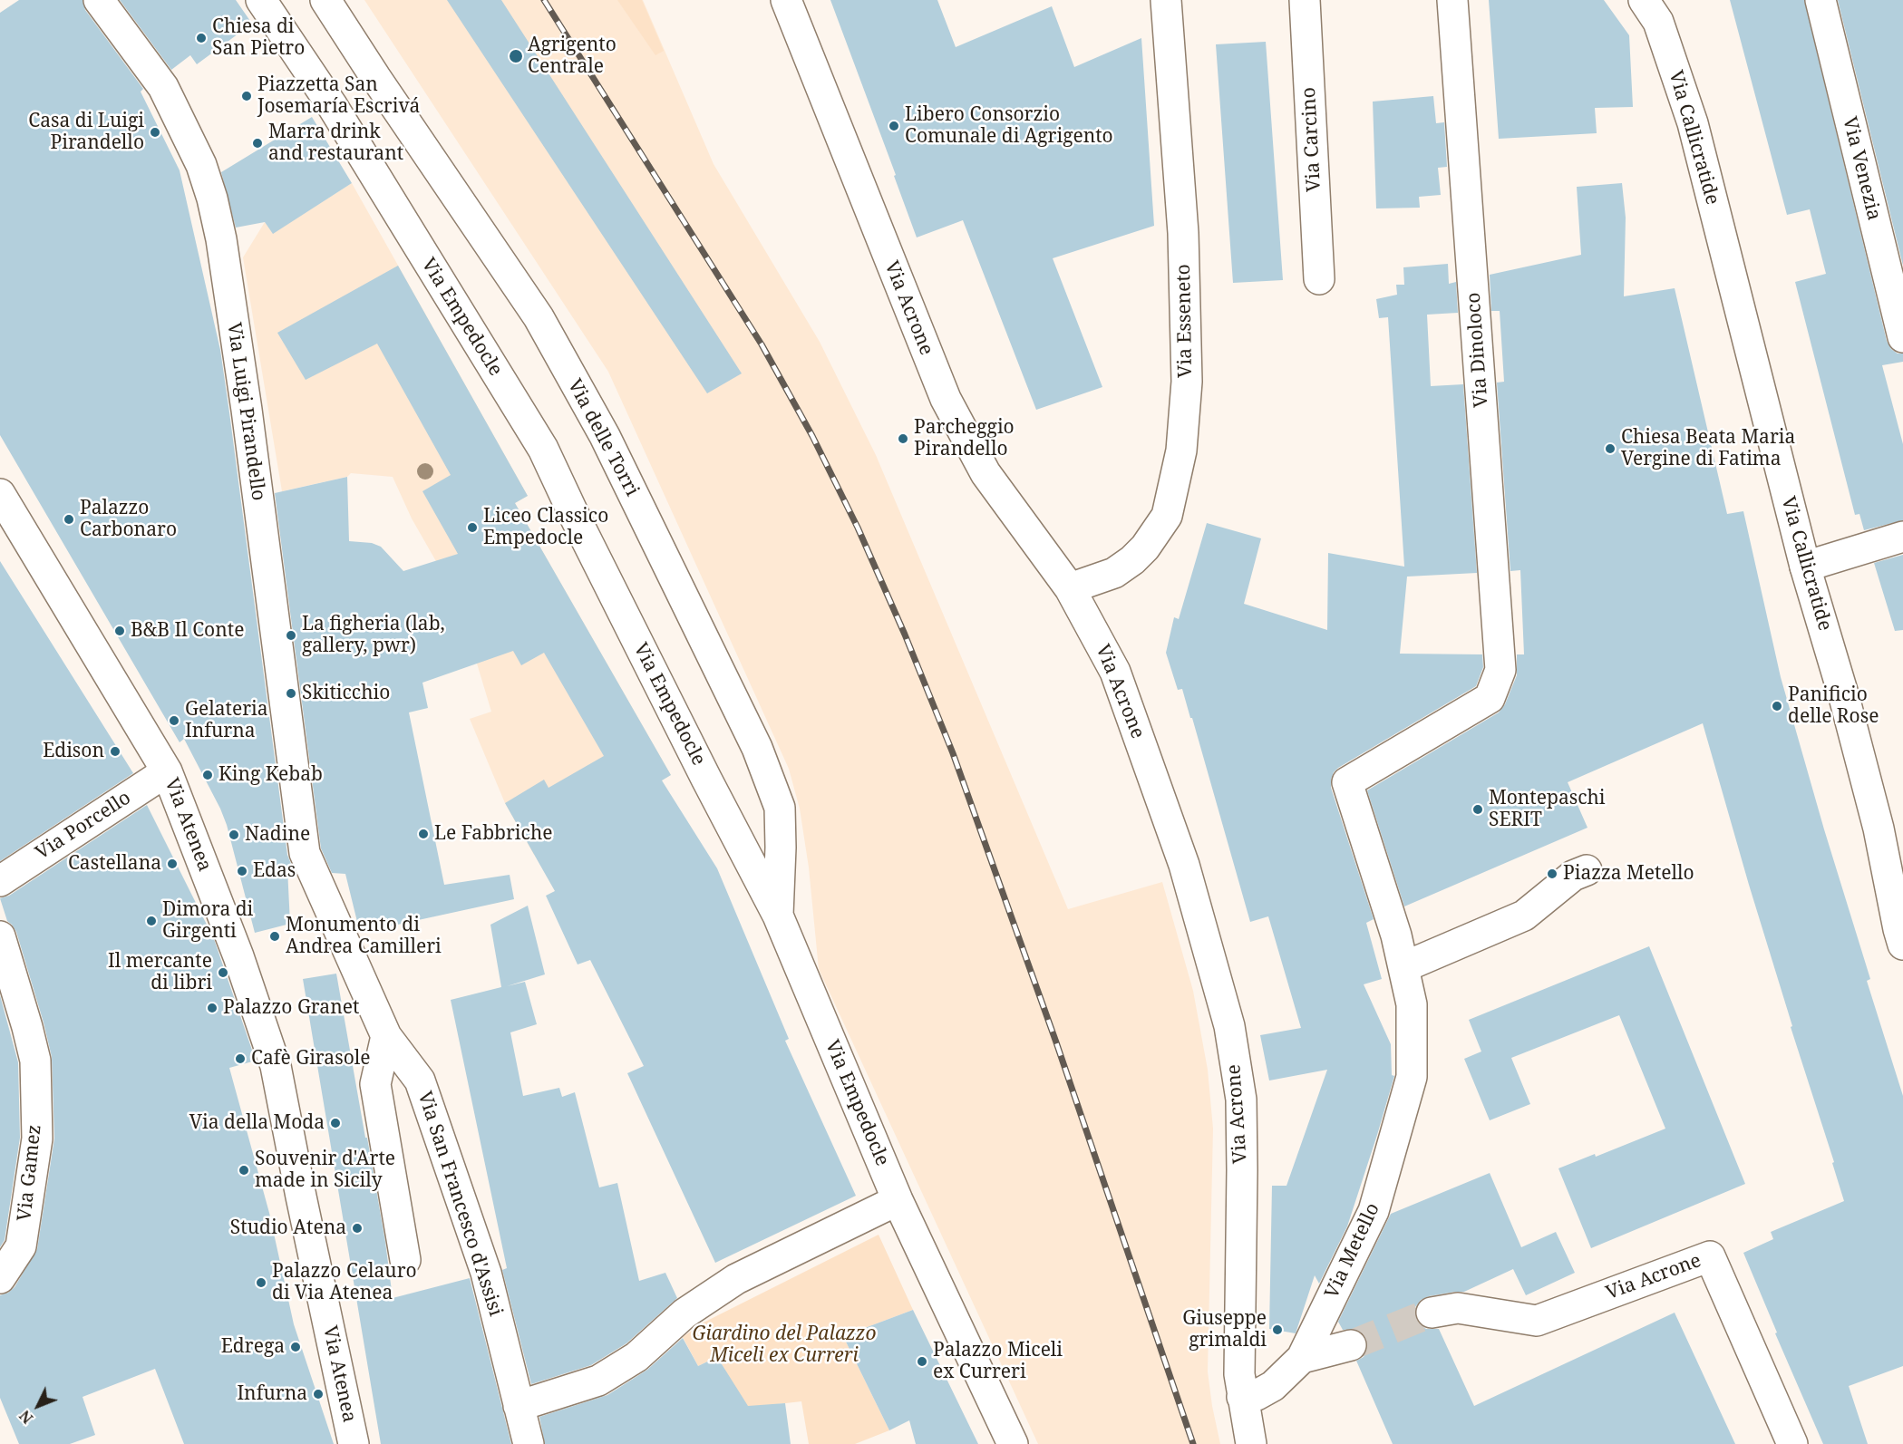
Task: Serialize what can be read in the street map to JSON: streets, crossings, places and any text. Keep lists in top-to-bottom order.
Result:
{
  "streets": {
    "street": [
      "Via Callicratide",
      "Via Carcino",
      "Via Venezia",
      "Via Acrone",
      "Via Empedocle",
      "Via Esseneto",
      "Via Dinoloco",
      "Via Luigi Pirandello",
      "Via delle Torri",
      "Via Atenea",
      "Via Porcello",
      "Via Gamez",
      "Via San Francesco d'Assisi",
      "Via Metello"
    ]
  },
  "crossings": [
    ["Via Acrone", "Via Esseneto"],
    ["Via Acrone", "Via Metello"],
    ["Via Empedocle", "Via delle Torri"],
    ["Via Dinoloco", "Via Metello"],
    ["Via Luigi Pirandello", "Via San Francesco d'Assisi"],
    ["Via Atenea", "Via Porcello"]
  ],
  "parks": ["Giardino del Palazzo Miceli ex Curreri"],
  "places": [
    "Chiesa di San Pietro",
    "Agrigento Centrale",
    "Piazzetta San Josemaría Escrivá",
    "Libero Consorzio Comunale di Agrigento",
    "Casa di Luigi Pirandello",
    "Marra drink and restaurant",
    "Parcheggio Pirandello",
    "Chiesa Beata Maria Vergine di Fatima",
    "Palazzo Carbonaro",
    "Liceo Classico Empedocle",
    "B&B Il Conte",
    "La figheria (lab, gallery, pwr)",
    "Skiticchio",
    "Panificio delle Rose",
    "Gelateria Infurna",
    "Edison",
    "King Kebab",
    "Montepaschi SERIT",
    "Le Fabbriche",
    "Nadine",
    "Castellana",
    "Edas",
    "Piazza Metello",
    "Dimora di Girgenti",
    "Monumento di Andrea Camilleri",
    "Il mercante di libri",
    "Palazzo Granet",
    "Cafè Girasole",
    "Via della Moda",
    "Souvenir d'Arte made in Sicily",
    "Studio Atena",
    "Palazzo Celauro di Via Atenea",
    "Giuseppe grimaldi",
    "Edrega",
    "Palazzo Miceli ex Curreri",
    "Infurna"
  ],
  "north": "bottom left"
}
